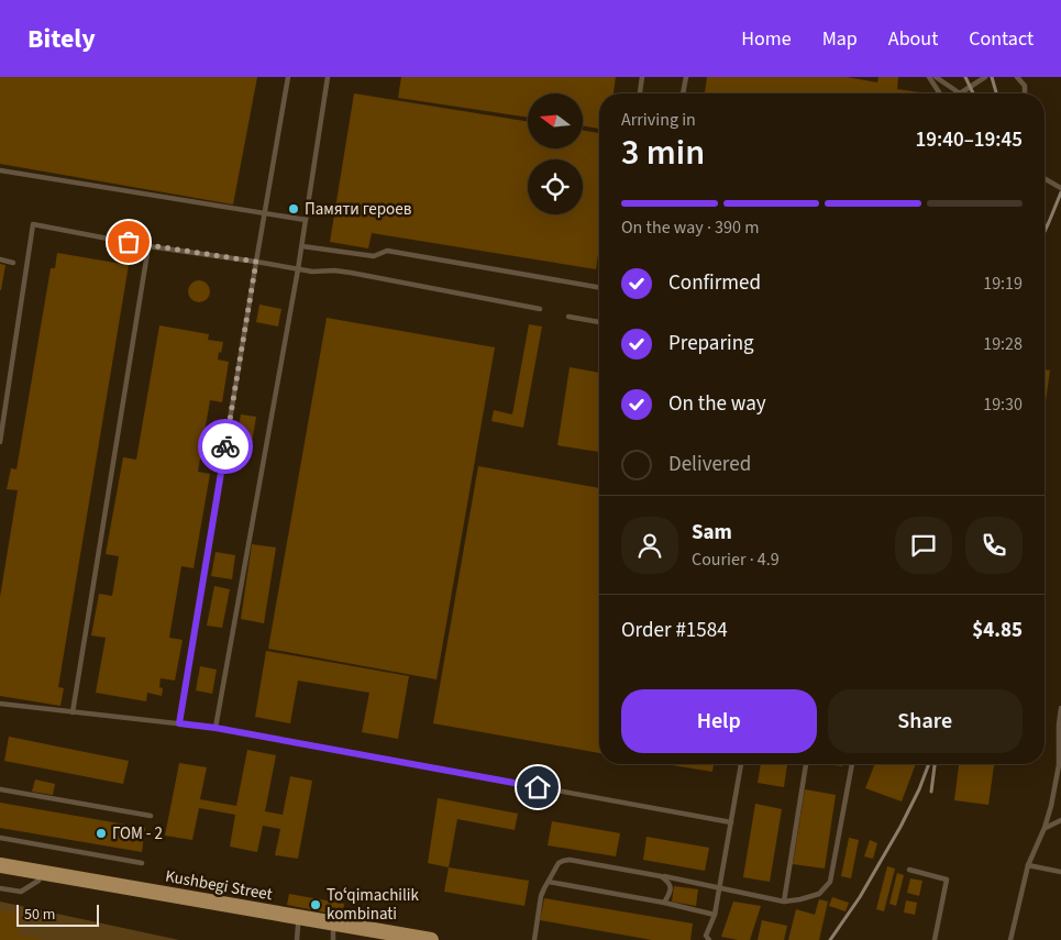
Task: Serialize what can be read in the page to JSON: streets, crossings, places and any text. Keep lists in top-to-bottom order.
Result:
{
  "streets": {
    "main road": ["Kushbegi Street"]
  },
  "places": ["Памяти героев", "ГОМ - 2", "Toʻqimachilik kombinati"],
  "scale_bar": "50 m",
  "north": "left",
  "page": {
    "header": "Bitely",
    "nav": [
      "Home",
      "Map",
      "About",
      "Contact"
    ],
    "heading": ["3 min", "Arriving in", "19:40–19:45"],
    "panel": [
      "Sam",
      "Courier · 4.9",
      "Order #1584",
      "$4.85"
    ],
    "bar": "On the way · 390 m",
    "list": [
      ["Confirmed", "19:19"],
      ["Preparing", "19:28"],
      ["On the way", "19:30"],
      "Delivered"
    ],
    "buttons": ["Help", "Share"],
    "scale": "50 m"
  }
}
